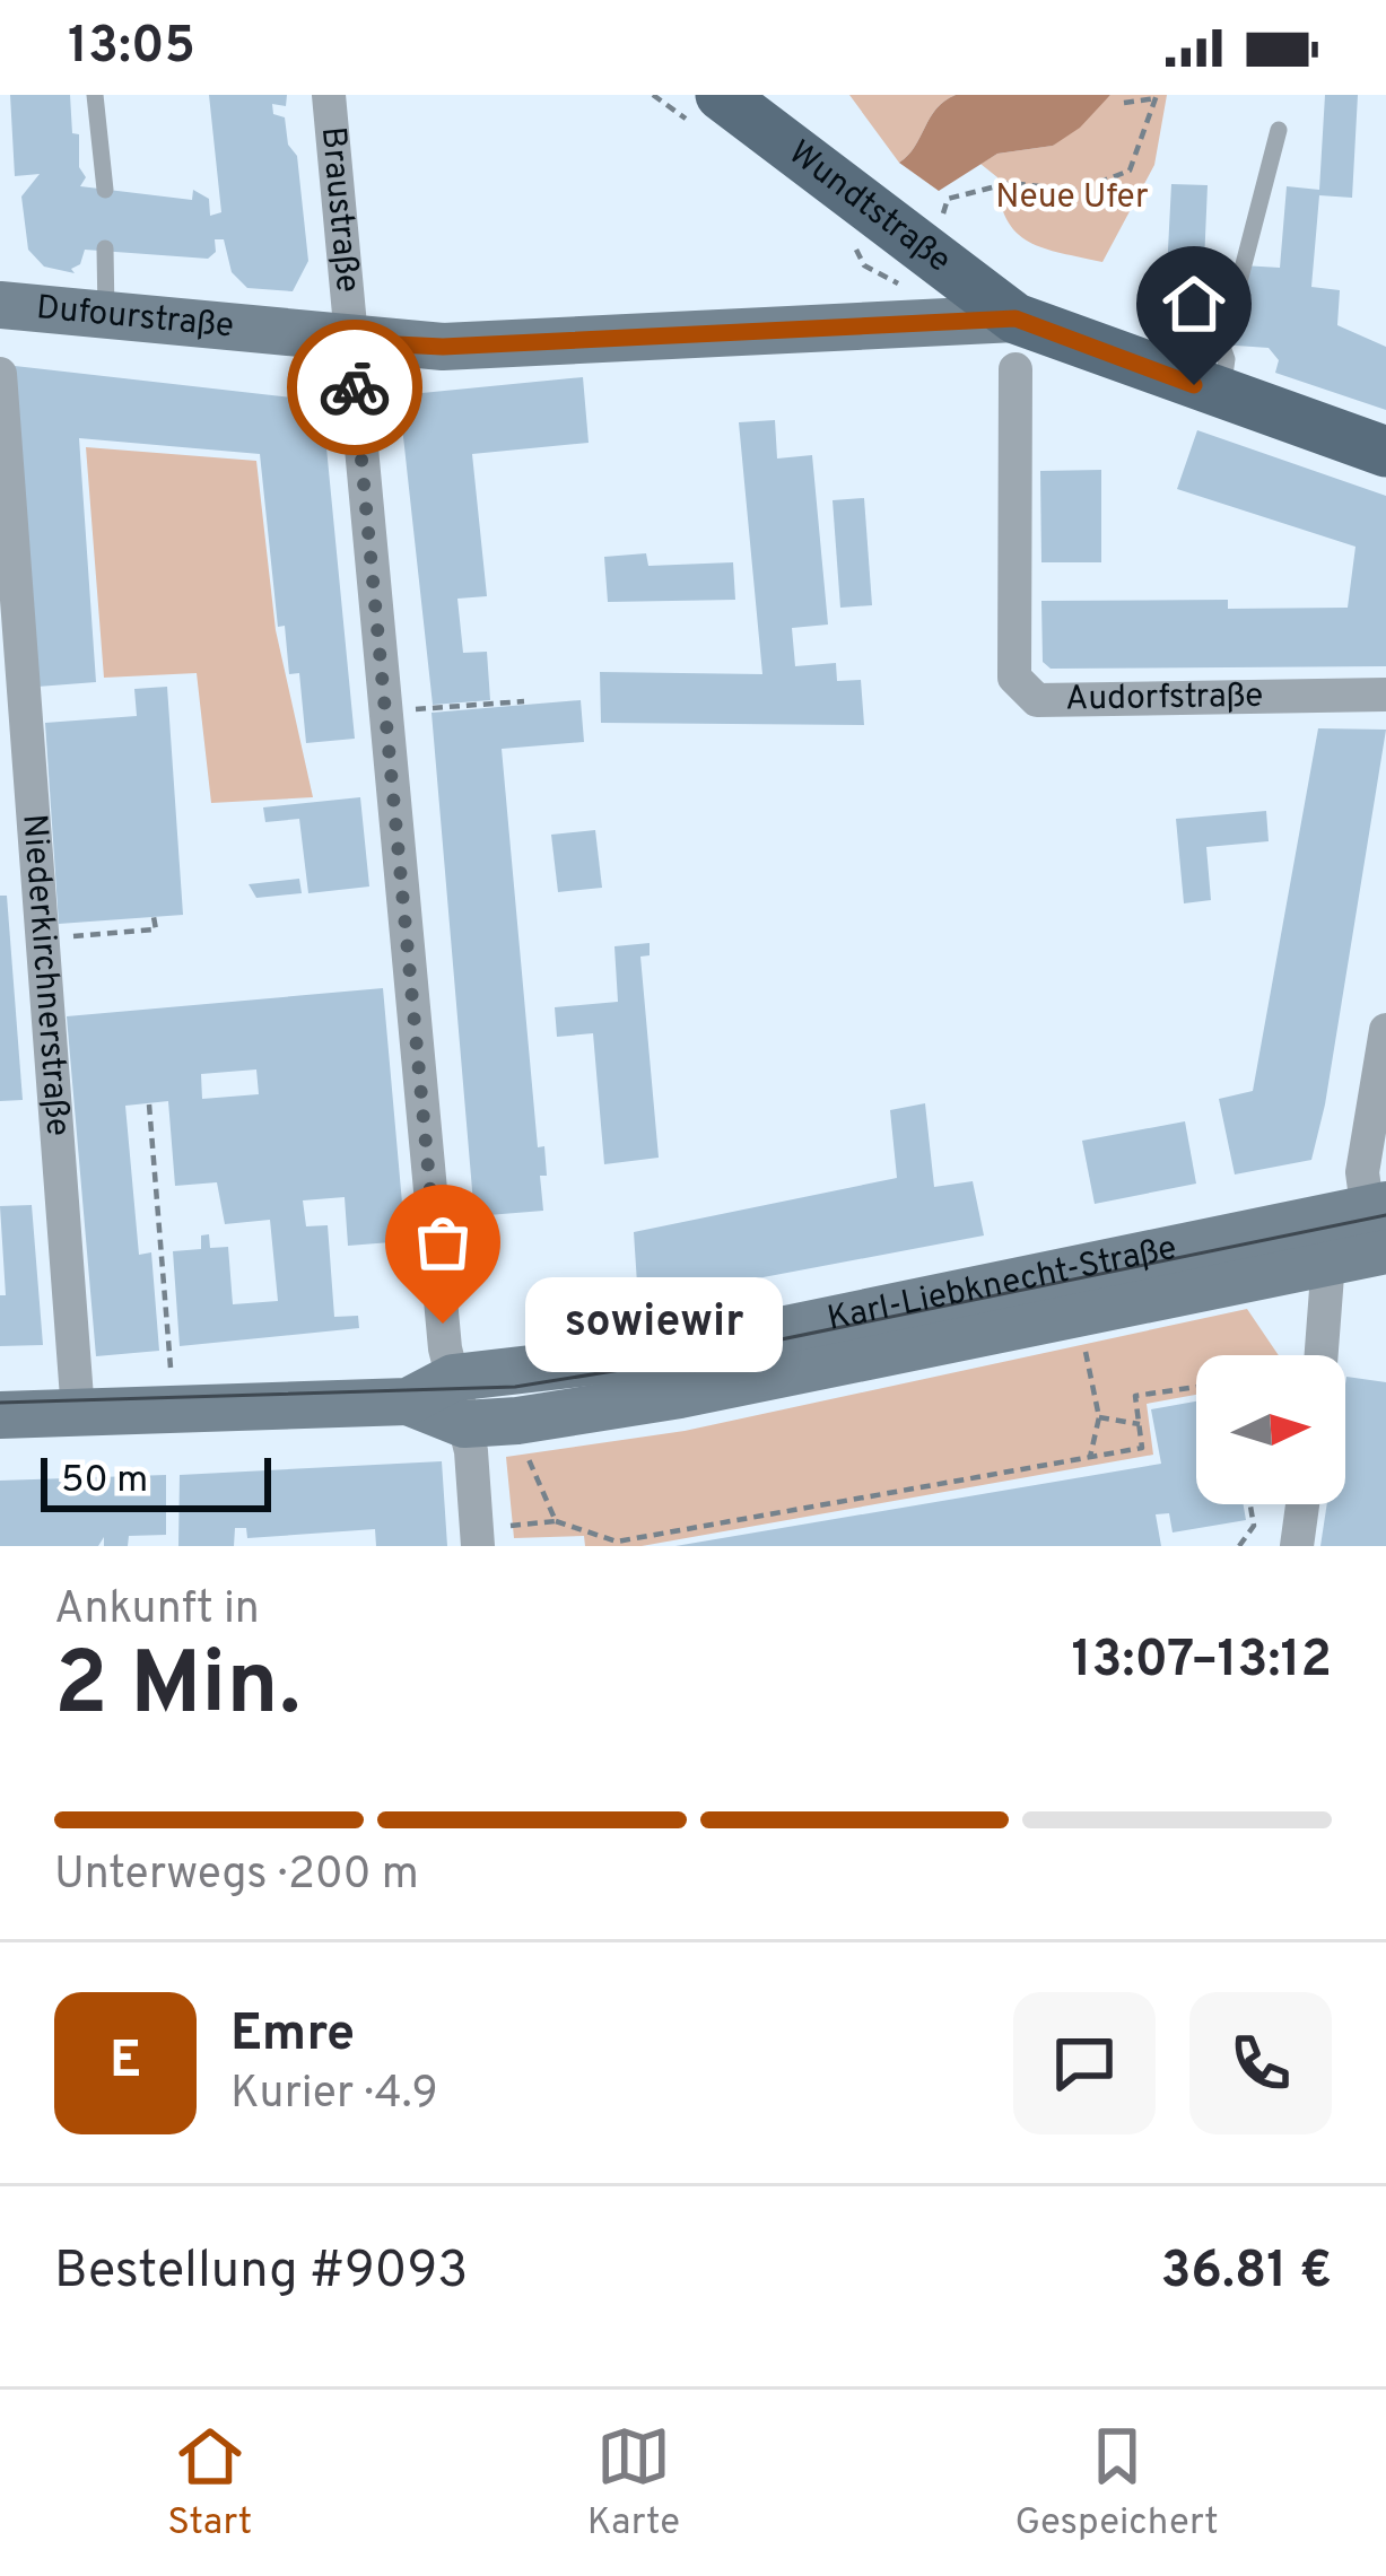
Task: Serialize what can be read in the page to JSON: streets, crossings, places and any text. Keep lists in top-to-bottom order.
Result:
{
  "streets": {
    "main road": ["Wundtstraße", "Dufourstraße", "Karl-Liebknecht-Straße"],
    "street": ["Braustraße", "Audorfstraße", "Niederkirchnerstraße"]
  },
  "crossings": [
    ["Wundtstraße", "Dufourstraße"],
    ["Wundtstraße", "Audorfstraße"],
    ["Braustraße", "Dufourstraße"],
    ["Braustraße", "Karl-Liebknecht-Straße"],
    ["Dufourstraße", "Audorfstraße"],
    ["Niederkirchnerstraße", "Karl-Liebknecht-Straße"]
  ],
  "parks": ["Neue Ufer"],
  "places": ["sowiewir"],
  "scale_bar": "50 m",
  "north": "right",
  "page": {
    "status": "13:05",
    "bubble": "sowiewir",
    "scale": "50 m",
    "heading": ["2 Min.", "Ankunft in", "13:07–13:12"],
    "panel": [
      "Emre",
      "Kurier · 4.9",
      "Bestellung #9093",
      "36.81 €"
    ],
    "bar": "Unterwegs · 200 m",
    "round": "E",
    "tabs": ["Start", "Karte", "Gespeichert"]
  }
}
